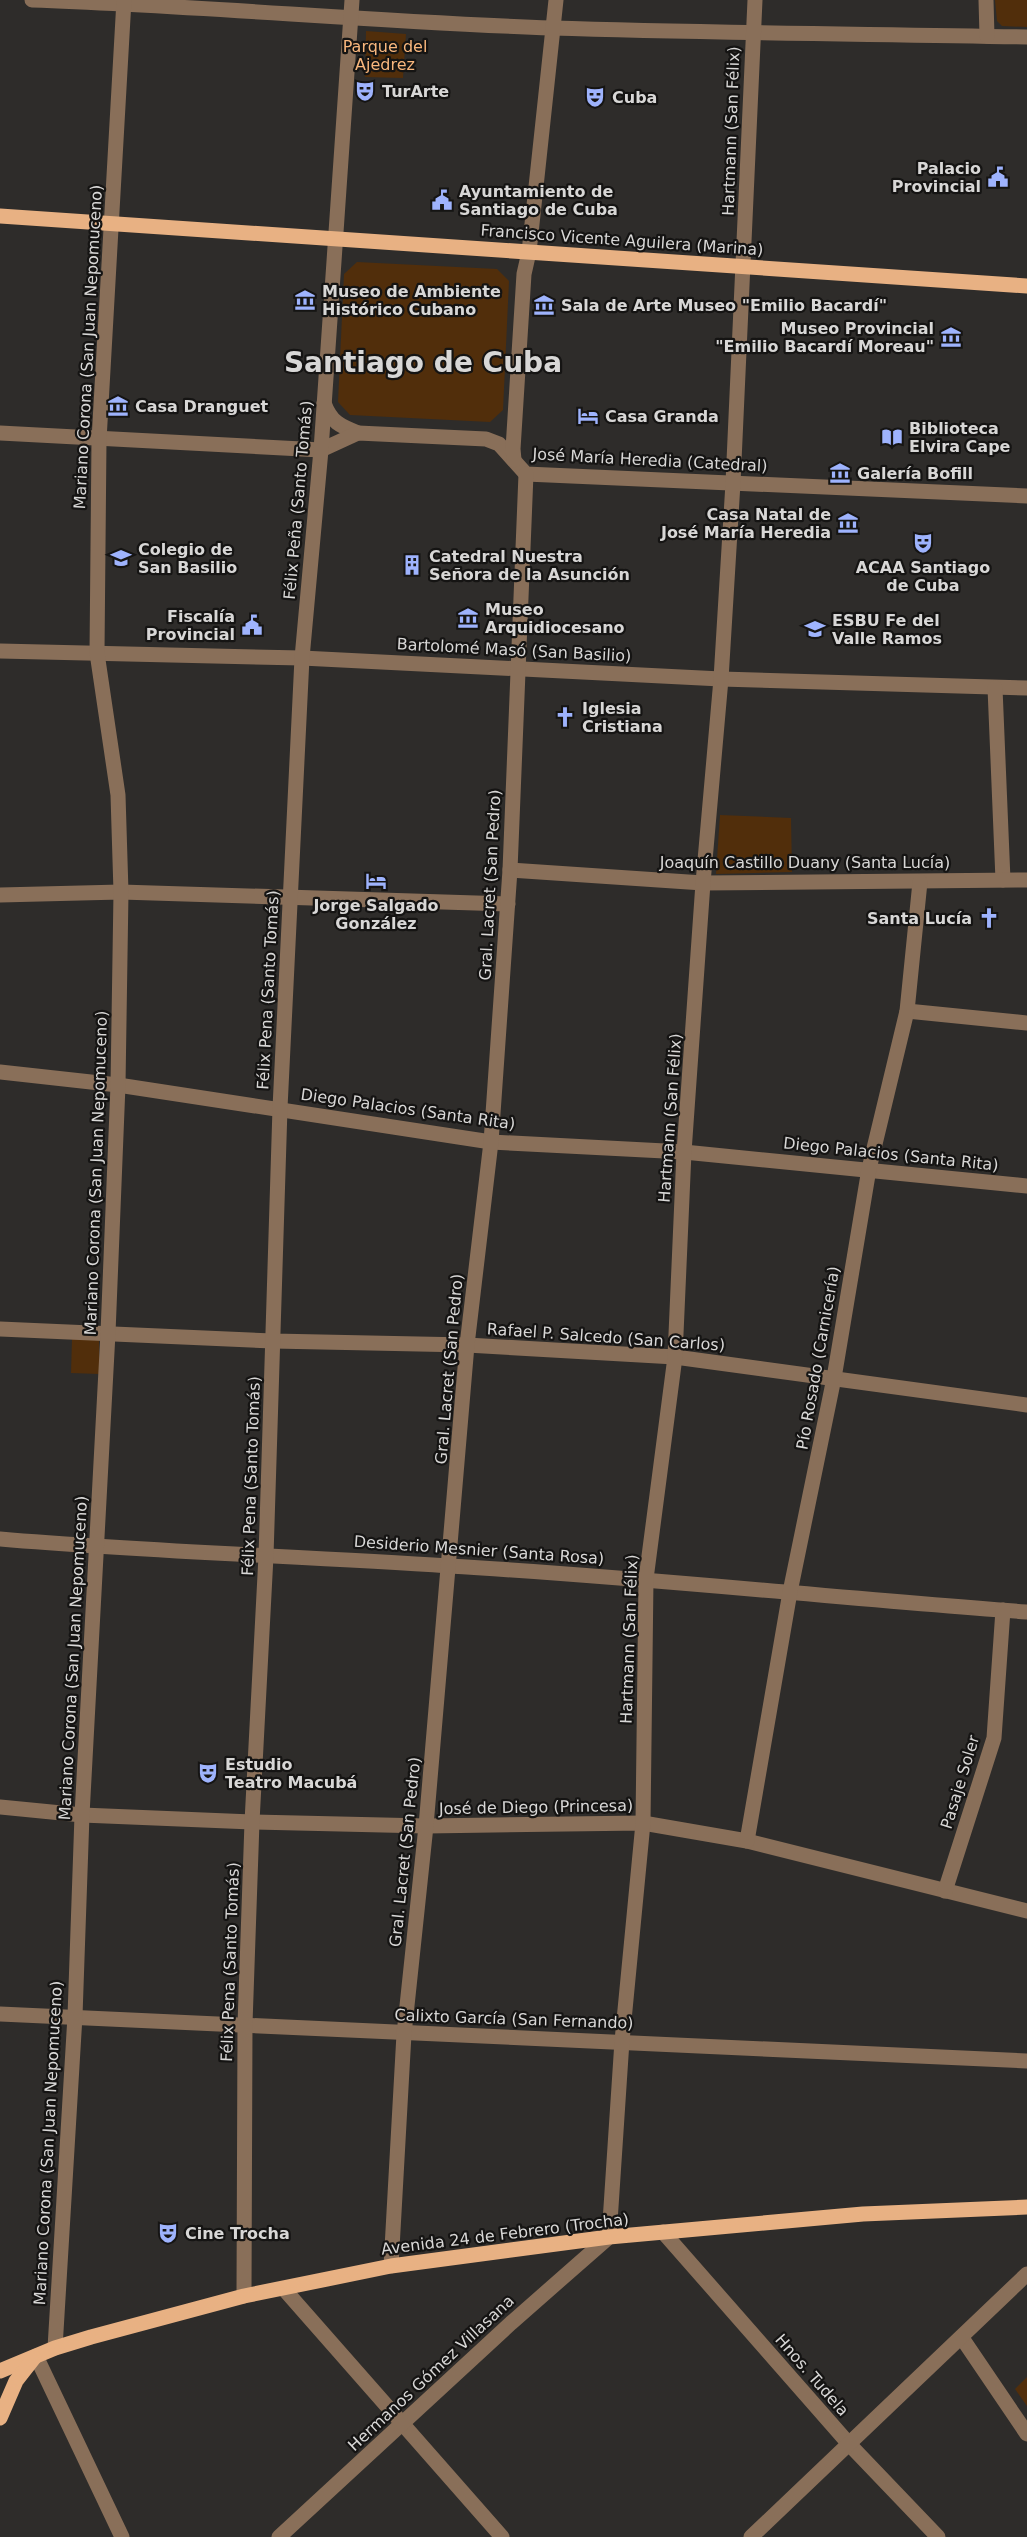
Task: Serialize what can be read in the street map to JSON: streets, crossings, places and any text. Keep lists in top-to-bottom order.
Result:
{
  "streets": {
    "main road": ["Francisco Vicente Aguilera (Marina)", "Avenida 24 de Febrero (Trocha)"],
    "street": [
      "Hartmann (San Félix)",
      "Mariano Corona (San Juan Nepomuceno)",
      "José María Heredia (Catedral)",
      "Félix Peña (Santo Tomás)",
      "Bartolomé Masó (San Basilio)",
      "Joaquín Castillo Duany (Santa Lucía)",
      "Gral. Lacret (San Pedro)",
      "Félix Pena (Santo Tomás)",
      "Diego Palacios (Santa Rita)",
      "Rafael P. Salcedo (San Carlos)",
      "Pío Rosado (Carnicería)",
      "Desiderio Mesnier (Santa Rosa)",
      "Pasaje Soler",
      "José de Diego (Princesa)",
      "Calixto García (San Fernando)",
      "Hermanos Gómez Villasana",
      "Hnos. Tudela"
    ]
  },
  "crossings": [
    ["Hartmann (San Félix)", "Francisco Vicente Aguilera (Marina)"],
    ["Hartmann (San Félix)", "José María Heredia (Catedral)"],
    ["Hartmann (San Félix)", "Bartolomé Masó (San Basilio)"],
    ["Hartmann (San Félix)", "Joaquín Castillo Duany (Santa Lucía)"],
    ["Hartmann (San Félix)", "Diego Palacios (Santa Rita)"],
    ["Hartmann (San Félix)", "Rafael P. Salcedo (San Carlos)"],
    ["Hartmann (San Félix)", "Desiderio Mesnier (Santa Rosa)"],
    ["Hartmann (San Félix)", "José de Diego (Princesa)"],
    ["Hartmann (San Félix)", "Calixto García (San Fernando)"],
    ["Hartmann (San Félix)", "Avenida 24 de Febrero (Trocha)"],
    ["Hartmann (San Félix)", "Hermanos Gómez Villasana"],
    ["Francisco Vicente Aguilera (Marina)", "Mariano Corona (San Juan Nepomuceno)"],
    ["Francisco Vicente Aguilera (Marina)", "Félix Peña (Santo Tomás)"],
    ["Mariano Corona (San Juan Nepomuceno)", "José María Heredia (Catedral)"],
    ["Mariano Corona (San Juan Nepomuceno)", "Bartolomé Masó (San Basilio)"],
    ["Mariano Corona (San Juan Nepomuceno)", "Diego Palacios (Santa Rita)"],
    ["Mariano Corona (San Juan Nepomuceno)", "Rafael P. Salcedo (San Carlos)"],
    ["Mariano Corona (San Juan Nepomuceno)", "Desiderio Mesnier (Santa Rosa)"],
    ["Mariano Corona (San Juan Nepomuceno)", "José de Diego (Princesa)"],
    ["Mariano Corona (San Juan Nepomuceno)", "Calixto García (San Fernando)"],
    ["Mariano Corona (San Juan Nepomuceno)", "Avenida 24 de Febrero (Trocha)"],
    ["José María Heredia (Catedral)", "Félix Peña (Santo Tomás)"],
    ["José María Heredia (Catedral)", "Gral. Lacret (San Pedro)"],
    ["Félix Peña (Santo Tomás)", "Bartolomé Masó (San Basilio)"],
    ["Félix Peña (Santo Tomás)", "Félix Pena (Santo Tomás)"],
    ["Bartolomé Masó (San Basilio)", "Gral. Lacret (San Pedro)"],
    ["Bartolomé Masó (San Basilio)", "Félix Pena (Santo Tomás)"],
    ["Joaquín Castillo Duany (Santa Lucía)", "Gral. Lacret (San Pedro)"],
    ["Joaquín Castillo Duany (Santa Lucía)", "Pío Rosado (Carnicería)"],
    ["Gral. Lacret (San Pedro)", "Diego Palacios (Santa Rita)"],
    ["Gral. Lacret (San Pedro)", "Rafael P. Salcedo (San Carlos)"],
    ["Gral. Lacret (San Pedro)", "Desiderio Mesnier (Santa Rosa)"],
    ["Gral. Lacret (San Pedro)", "José de Diego (Princesa)"],
    ["Gral. Lacret (San Pedro)", "Calixto García (San Fernando)"],
    ["Gral. Lacret (San Pedro)", "Avenida 24 de Febrero (Trocha)"],
    ["Félix Pena (Santo Tomás)", "Diego Palacios (Santa Rita)"],
    ["Félix Pena (Santo Tomás)", "Rafael P. Salcedo (San Carlos)"],
    ["Félix Pena (Santo Tomás)", "Desiderio Mesnier (Santa Rosa)"],
    ["Félix Pena (Santo Tomás)", "José de Diego (Princesa)"],
    ["Félix Pena (Santo Tomás)", "Calixto García (San Fernando)"],
    ["Félix Pena (Santo Tomás)", "Avenida 24 de Febrero (Trocha)"],
    ["Diego Palacios (Santa Rita)", "Pío Rosado (Carnicería)"],
    ["Rafael P. Salcedo (San Carlos)", "Pío Rosado (Carnicería)"],
    ["Pío Rosado (Carnicería)", "Desiderio Mesnier (Santa Rosa)"],
    ["Pío Rosado (Carnicería)", "José de Diego (Princesa)"],
    ["Desiderio Mesnier (Santa Rosa)", "Pasaje Soler"],
    ["Pasaje Soler", "José de Diego (Princesa)"],
    ["Avenida 24 de Febrero (Trocha)", "Hermanos Gómez Villasana"],
    ["Avenida 24 de Febrero (Trocha)", "Hnos. Tudela"]
  ],
  "districts": ["Santiago de Cuba"],
  "parks": ["Parque del Ajedrez"],
  "places": {
    "theatre": [
      "TurArte",
      "Cuba",
      "ACAA Santiago de Cuba",
      "Estudio Teatro Macubá",
      "Cine Trocha"
    ],
    "public building": ["Palacio Provincial", "Ayuntamiento de Santiago de Cuba", "Fiscalía Provincial"],
    "museum": [
      "Museo de Ambiente Histórico Cubano",
      "Sala de Arte Museo \"Emilio Bacardí\"",
      "Museo Provincial \"Emilio Bacardí Moreau\"",
      "Casa Dranguet",
      "Galería Bofill",
      "Casa Natal de José María Heredia",
      "Museo Arquidiocesano"
    ],
    "hotel": ["Casa Granda", "Jorge Salgado González"],
    "library": ["Biblioteca Elvira Cape"],
    "school or university": ["Colegio de San Basilio", "ESBU Fe del Valle Ramos"],
    "building": ["Catedral Nuestra Señora de la Asunción"],
    "church": ["Iglesia Cristiana", "Santa Lucía"]
  }
}
